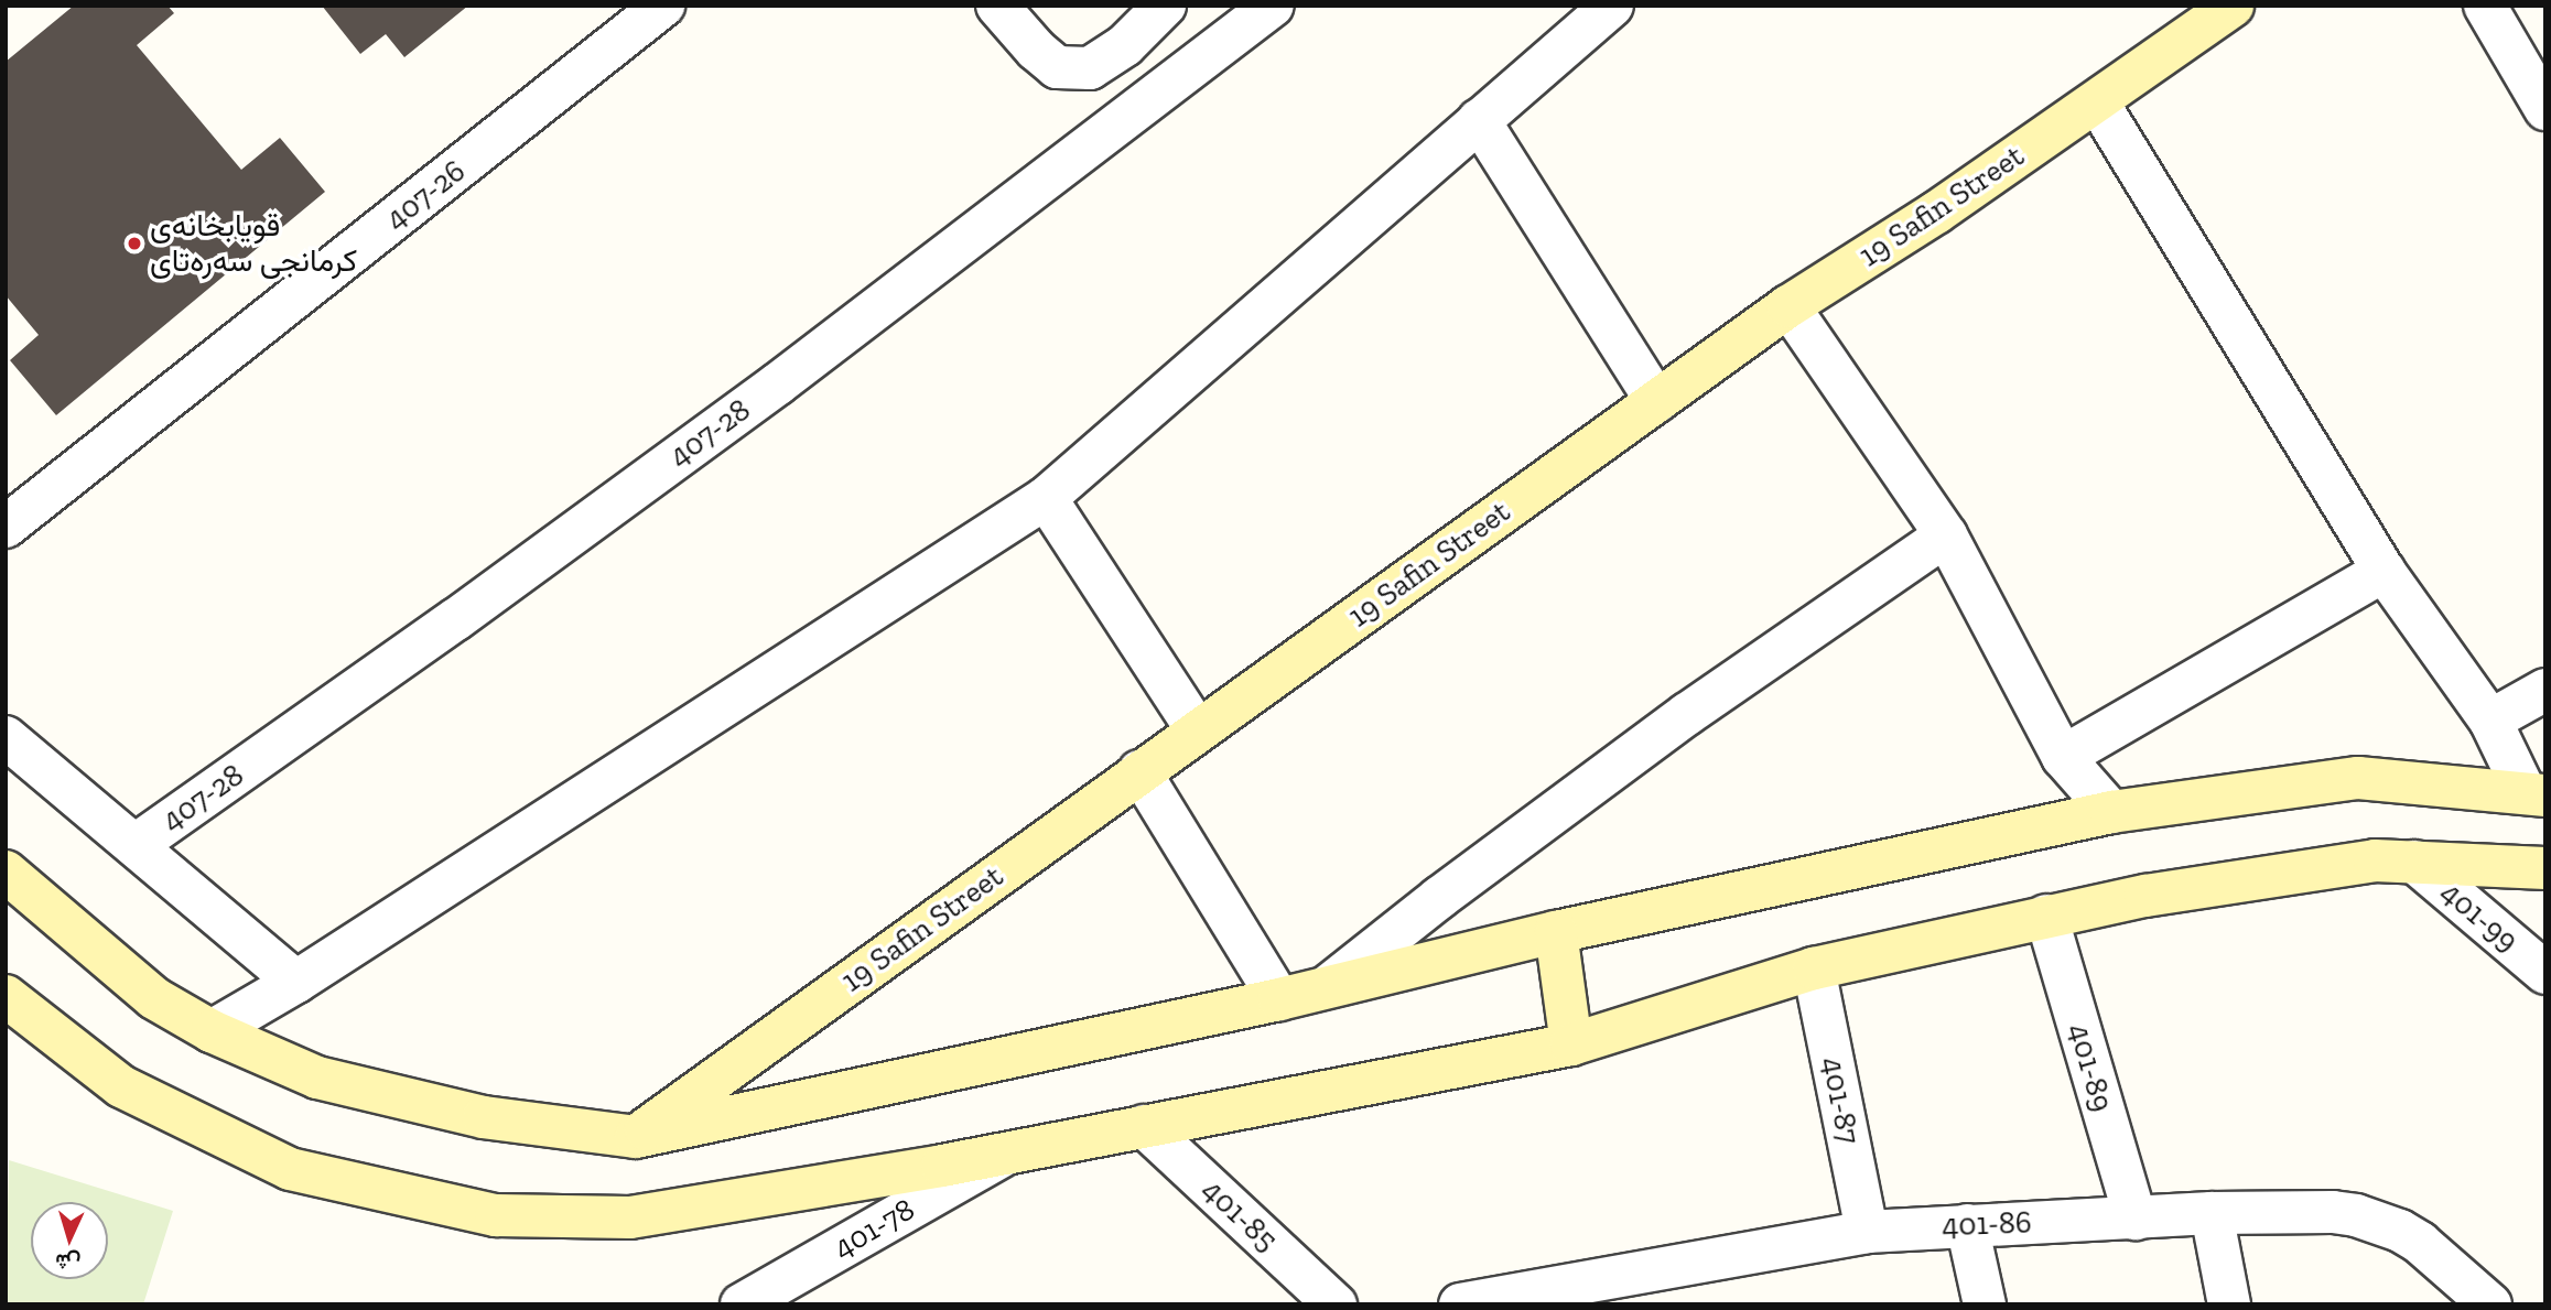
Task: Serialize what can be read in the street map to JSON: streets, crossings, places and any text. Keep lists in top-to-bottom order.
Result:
{
  "streets": {
    "street": [
      "407-26",
      "19 Safin Street",
      "407-28",
      "401-99",
      "401-89",
      "401-87",
      "401-85",
      "401-86",
      "401-78"
    ]
  },
  "crossings": [
    ["401-89", "401-86"],
    ["401-87", "401-86"]
  ],
  "places": ["قویابخانەی کرمانجی سەرەتای"],
  "north": "bottom"
}
